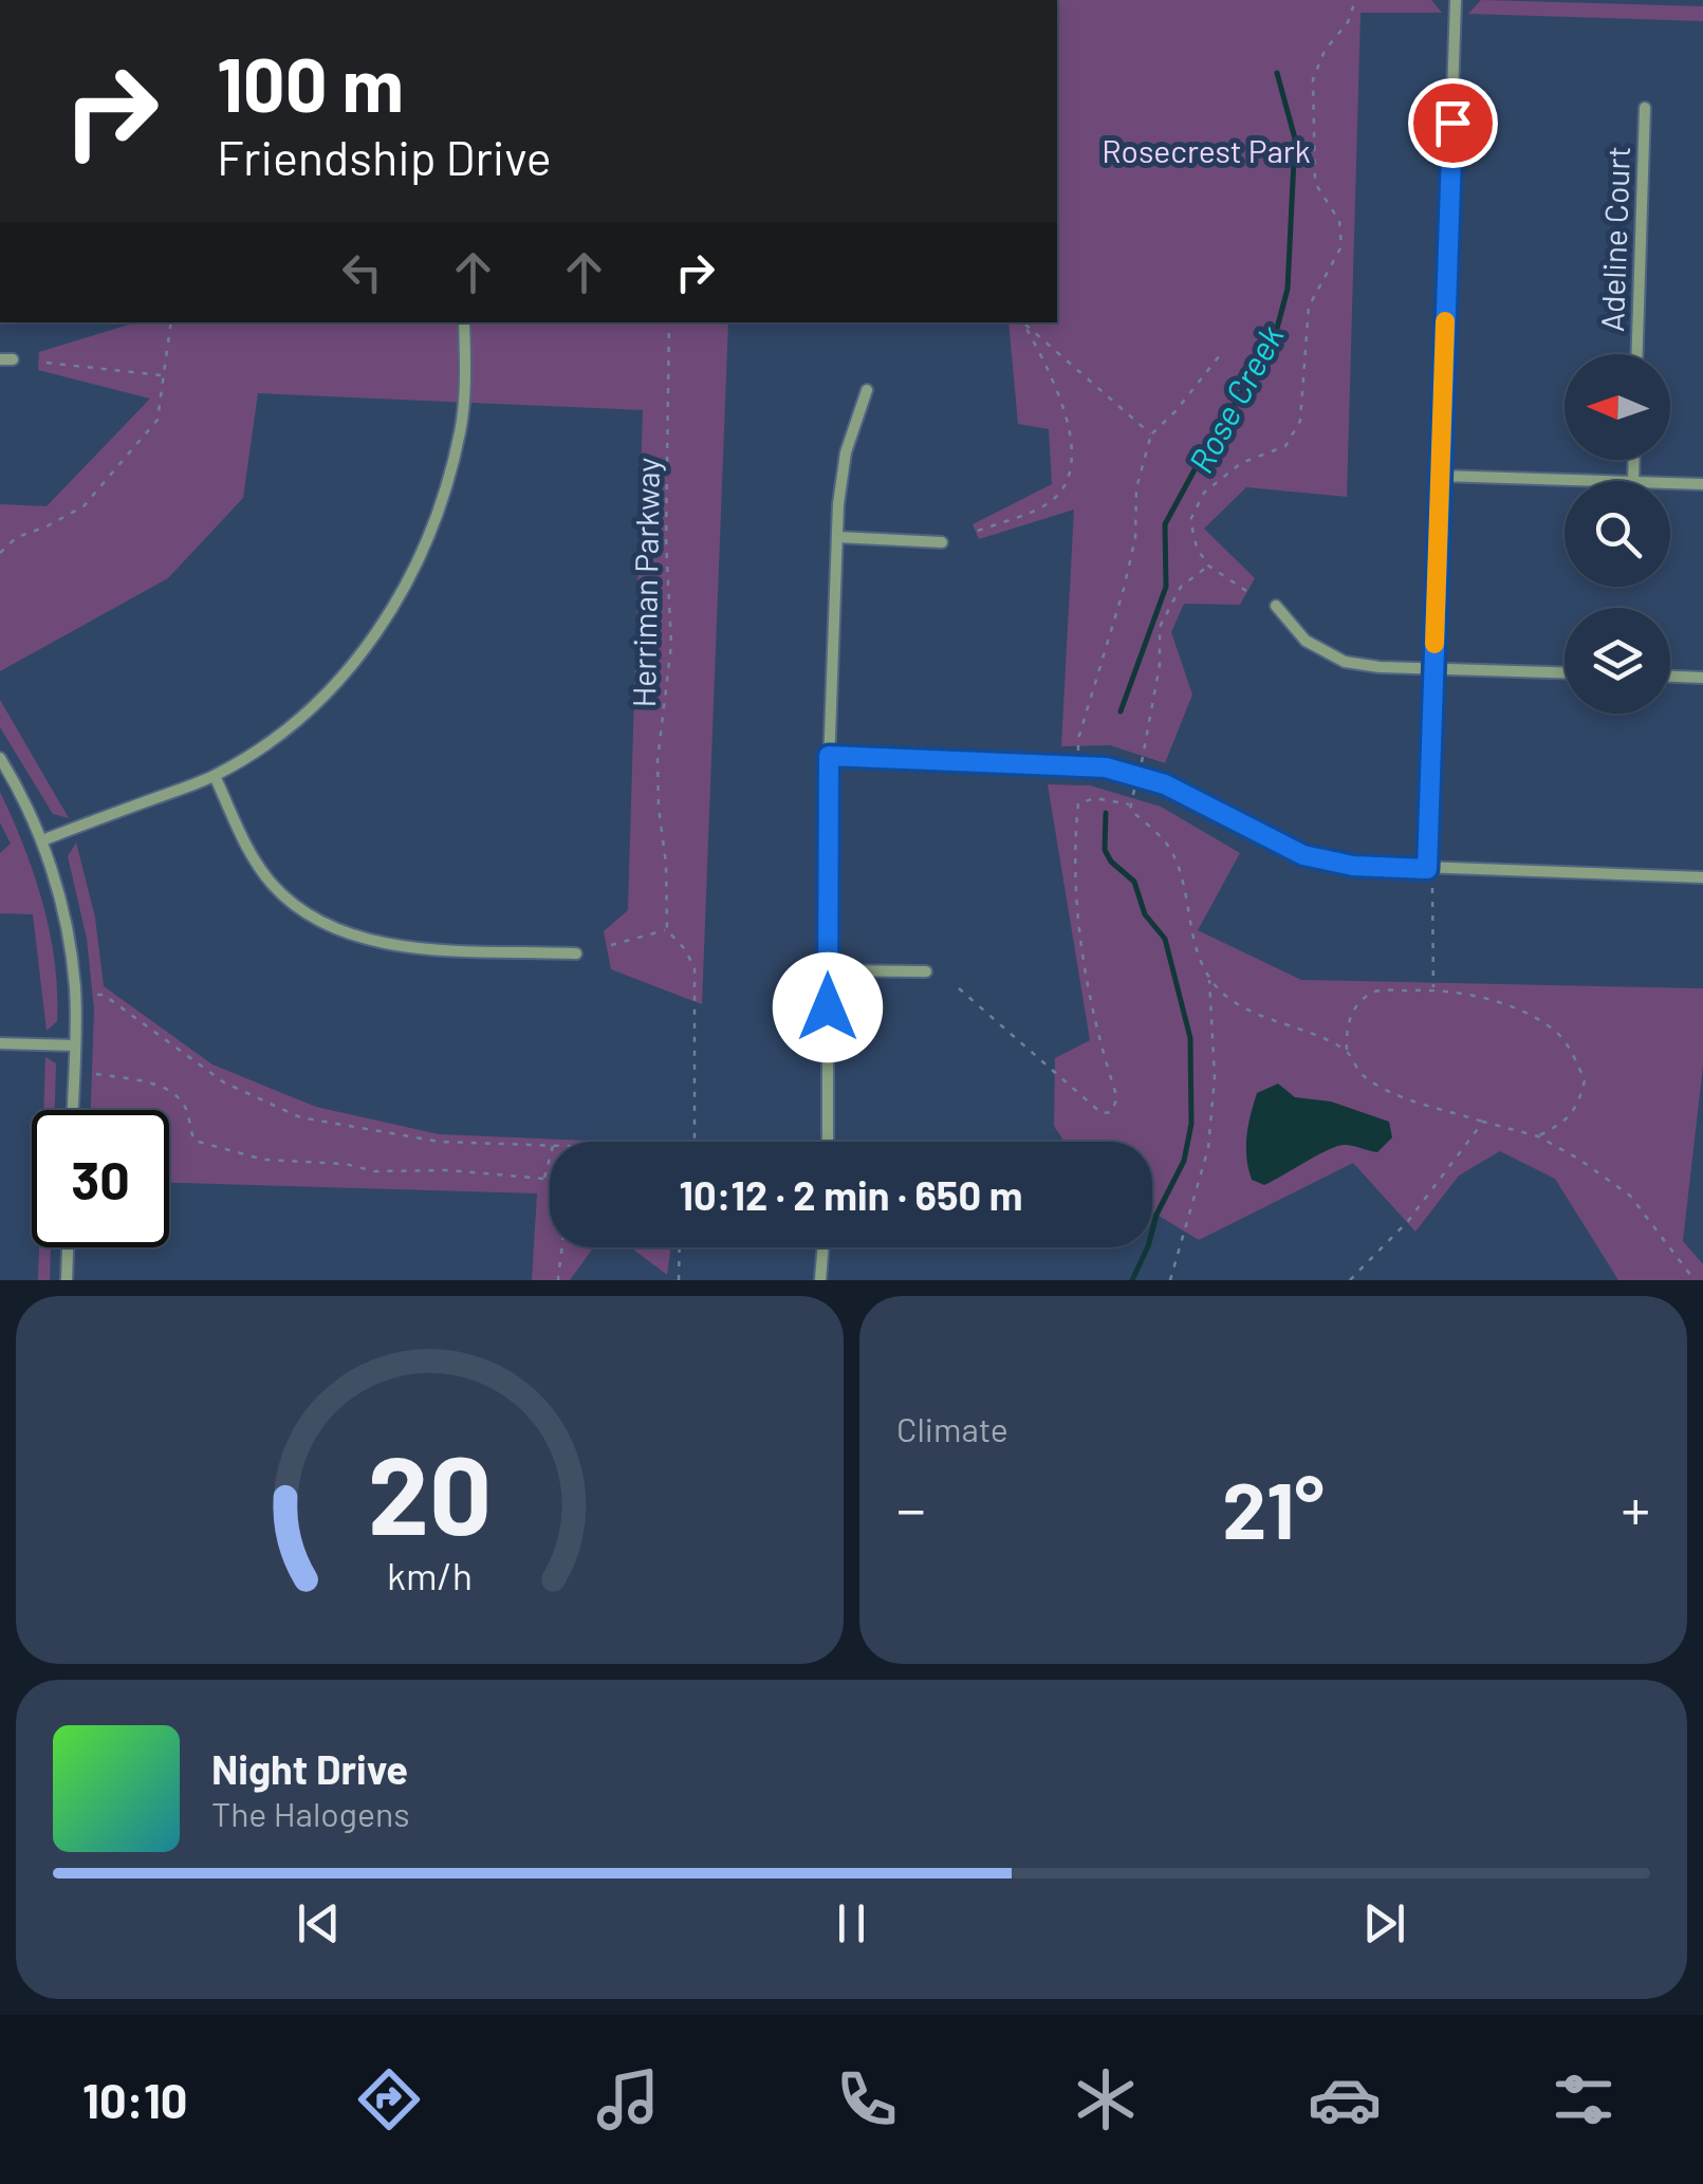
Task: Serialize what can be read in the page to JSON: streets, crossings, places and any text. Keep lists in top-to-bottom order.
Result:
{
  "streets": {
    "street": ["Adeline Court"],
    "path": ["Herriman Parkway"]
  },
  "water": ["Rose Creek"],
  "parks": ["Rosecrest Park"],
  "north": "left",
  "page": {
    "turn": ["100 m", "Friendship Drive"],
    "limit": "30",
    "trip": "10:12 · 2 min · 650 m",
    "tile": "Climate",
    "heat": ["−", "21°", "+"],
    "song": ["Night Drive", "The Halogens"],
    "tabs": "10:10",
    "gauge": ["20", "km/h"]
  }
}
